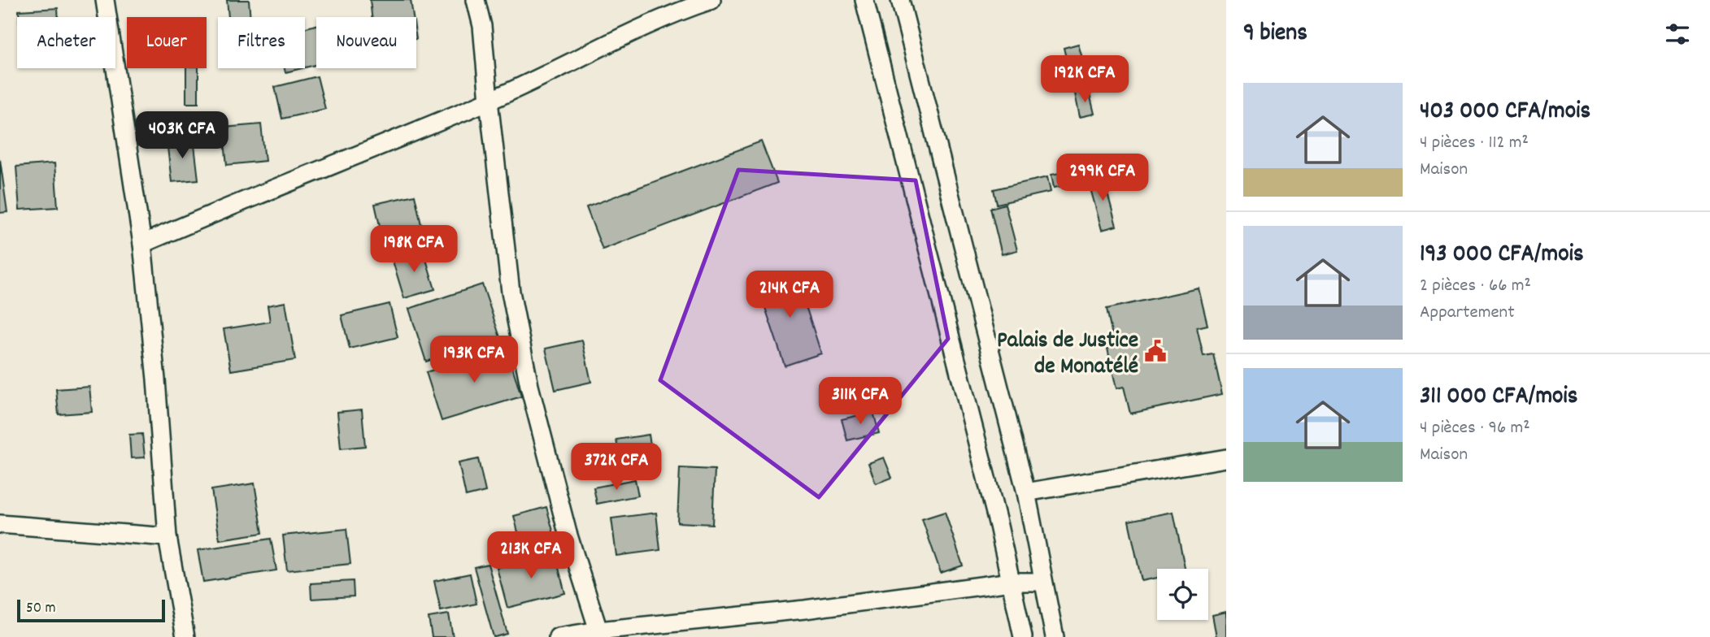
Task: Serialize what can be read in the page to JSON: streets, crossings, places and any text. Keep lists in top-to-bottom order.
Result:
{
  "places": {
    "public building": ["Palais de Justice de Monatélé"]
  },
  "scale_bar": "50 m",
  "page": {
    "heading": "9 biens",
    "chip": [
      "Acheter",
      "Louer",
      "Filtres",
      "Nouveau"
    ],
    "price": [
      "192K CFA",
      "403K CFA",
      "299K CFA",
      "198K CFA",
      "214K CFA",
      "193K CFA",
      "311K CFA",
      "372K CFA",
      "213K CFA"
    ],
    "list": [
      {
        "name": "403 000 CFA/mois",
        "note": "4 pièces · 112 m² · Maison"
      },
      {
        "name": "193 000 CFA/mois",
        "note": "2 pièces · 66 m² · Appartement"
      },
      {
        "name": "311 000 CFA/mois",
        "note": "4 pièces · 96 m² · Maison"
      }
    ],
    "scale": "50 m"
  }
}
